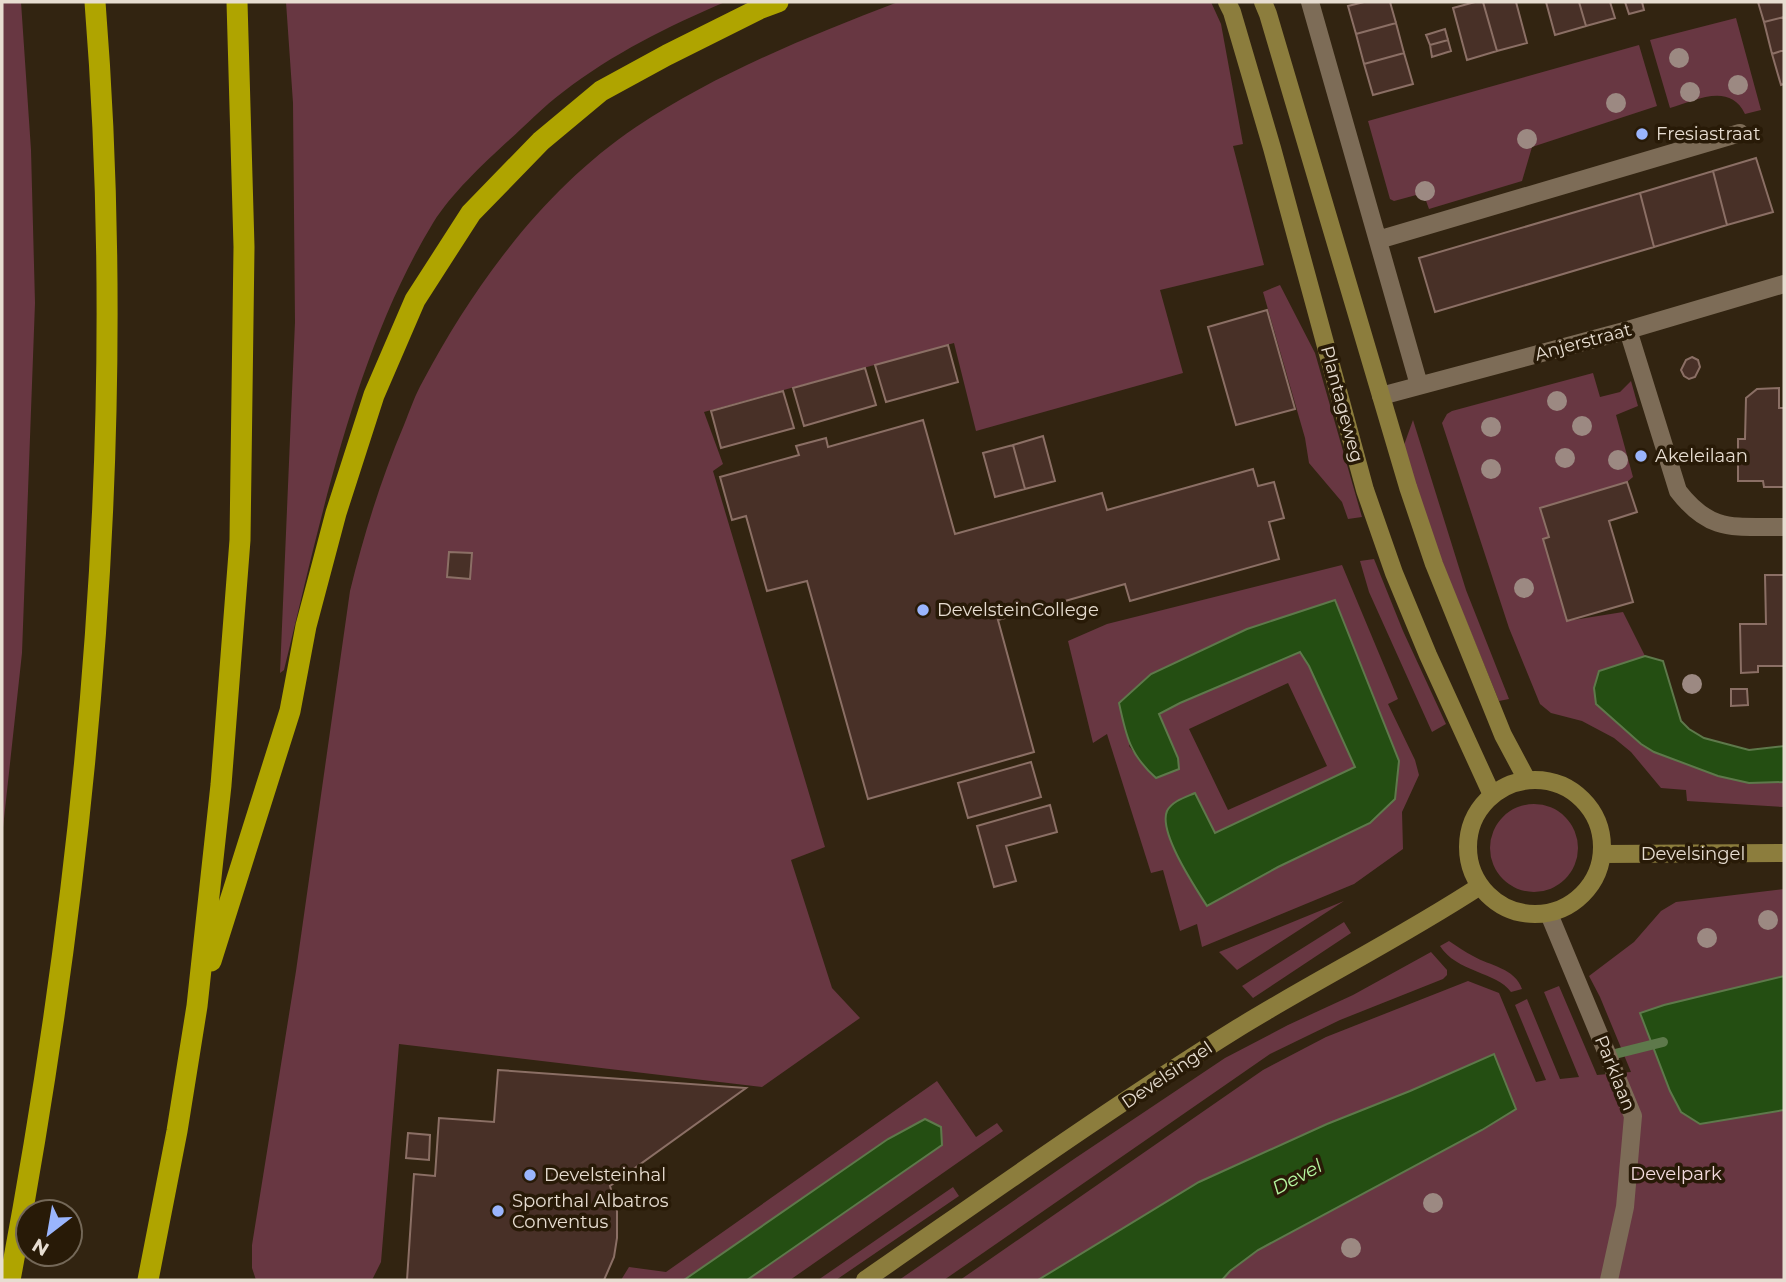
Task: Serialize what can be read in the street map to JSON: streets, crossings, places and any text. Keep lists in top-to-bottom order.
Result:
{
  "streets": {
    "main road": ["Plantageweg", "Develsingel"],
    "street": ["Anjerstraat", "Parklaan"]
  },
  "crossings": [
    ["Plantageweg", "Develsingel"],
    ["Plantageweg", "Parklaan"],
    ["Develsingel", "Parklaan"]
  ],
  "water": ["Devel"],
  "parks": ["Develpark"],
  "places": [
    "Fresiastraat",
    "Akeleilaan",
    "DevelsteinCollege",
    "Develsteinhal",
    "Sporthal Albatros Conventus"
  ],
  "north": "bottom left"
}
